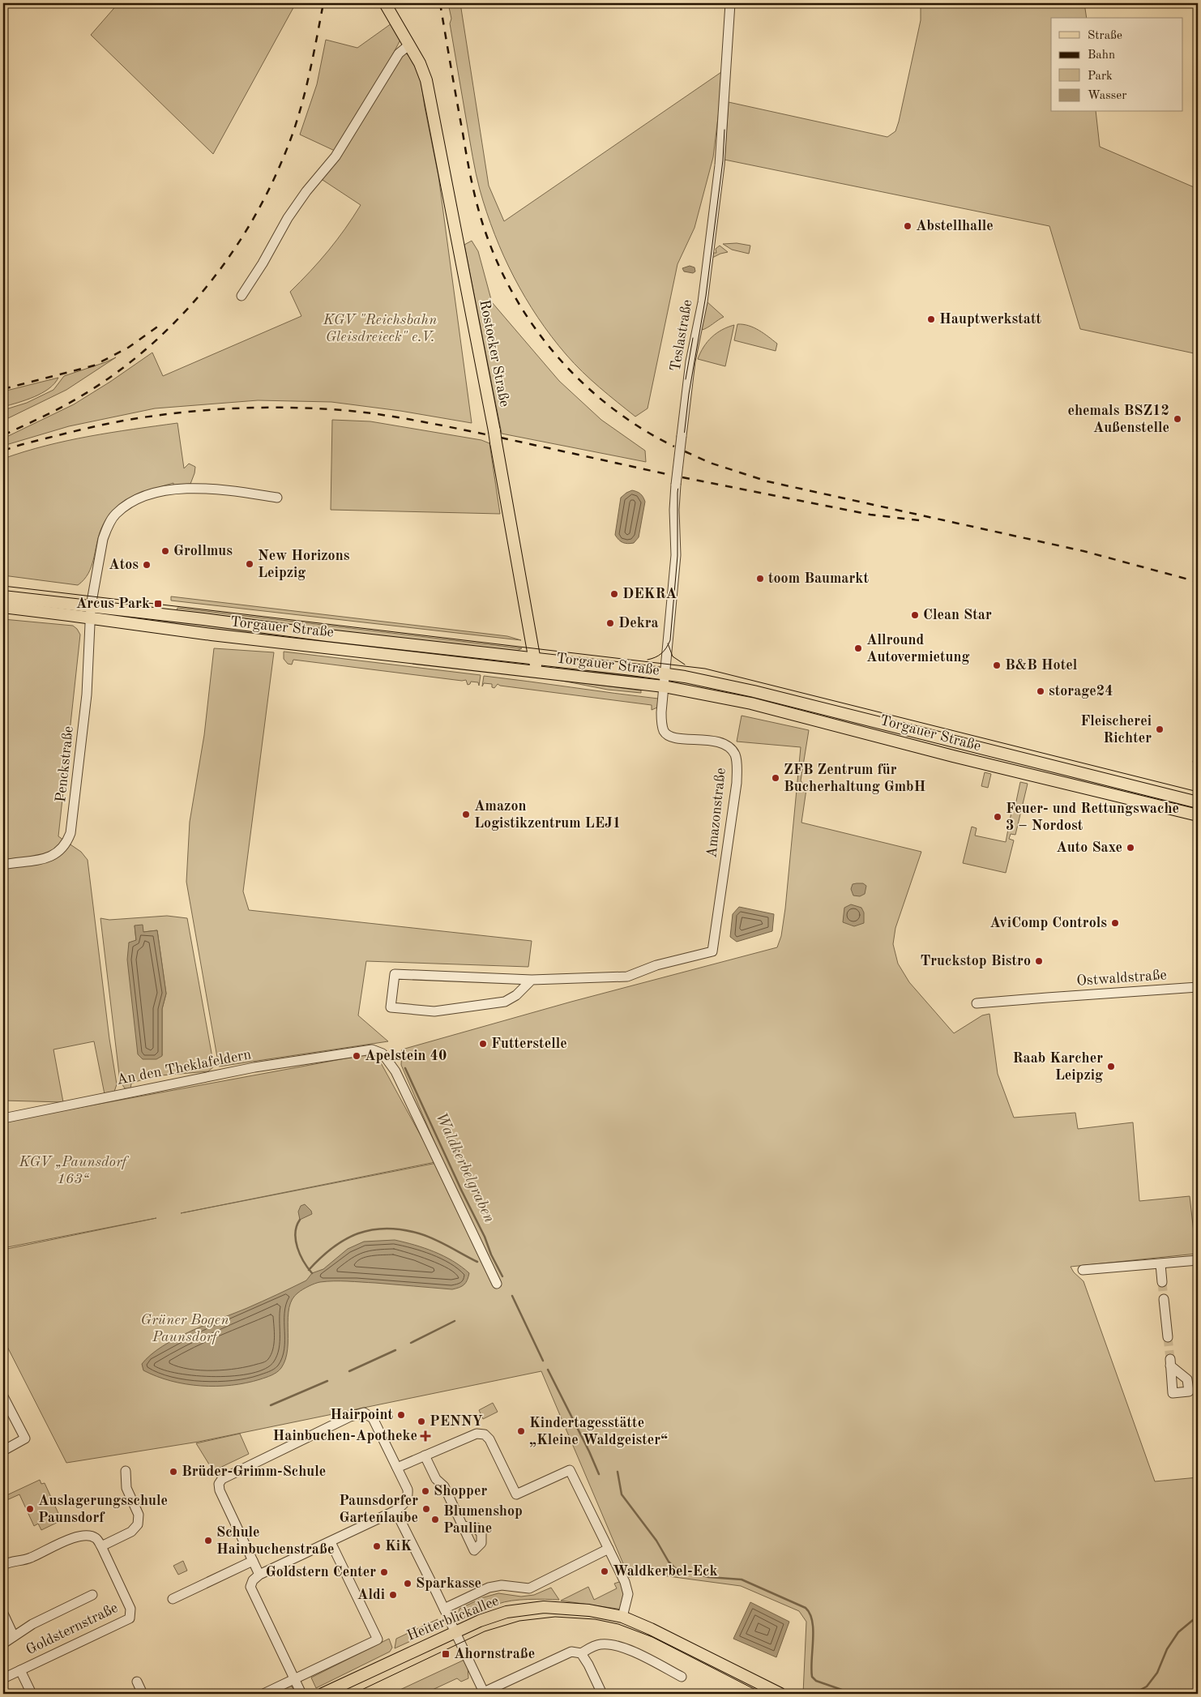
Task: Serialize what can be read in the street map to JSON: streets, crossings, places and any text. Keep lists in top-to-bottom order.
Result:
{
  "streets": {
    "main road": ["Rostocker Straße", "Torgauer Straße", "Heiterblickallee"],
    "street": [
      "Teslastraße",
      "Penckstraße",
      "Amazonstraße",
      "Ostwaldstraße",
      "An den Theklafeldern",
      "Goldsternstraße"
    ]
  },
  "crossings": [
    ["Teslastraße", "Torgauer Straße"],
    ["Teslastraße", "Amazonstraße"],
    ["Rostocker Straße", "Torgauer Straße"],
    ["Torgauer Straße", "Penckstraße"],
    ["Torgauer Straße", "Amazonstraße"]
  ],
  "water": ["Waldkerbelgraben"],
  "parks": ["KGV \"Reichsbahn Gleisdreieck\" e.V.", "KGV „Paunsdorf 163“", "Grüner Bogen Paunsdorf"],
  "places": {
    "other": [
      "Abstellhalle",
      "Hauptwerkstatt",
      "ehemals BSZ12 Außenstelle",
      "Grollmus",
      "New Horizons Leipzig",
      "Atos",
      "toom Baumarkt",
      "DEKRA",
      "Clean Star",
      "Dekra",
      "Allround Autovermietung",
      "B&B Hotel",
      "storage24",
      "Fleischerei Richter",
      "ZFB Zentrum für Bucherhaltung GmbH",
      "Amazon Logistikzentrum LEJ1",
      "Feuer- und Rettungswache 3 – Nordost",
      "Auto Saxe",
      "AviComp Controls",
      "Truckstop Bistro",
      "Futterstelle",
      "Apelstein 40",
      "Raab Karcher Leipzig",
      "Hairpoint",
      "PENNY",
      "Kindertagesstätte „Kleine Waldgeister“",
      "Brüder-Grimm-Schule",
      "Shopper",
      "Auslagerungsschule Paunsdorf",
      "Paunsdorfer Gartenlaube",
      "Blumenshop Pauline",
      "Schule Hainbuchenstraße",
      "KiK",
      "Waldkerbel-Eck",
      "Goldstern Center",
      "Sparkasse",
      "Aldi"
    ],
    "transit": ["Arcus Park", "Ahornstraße"],
    "health": ["Hainbuchen-Apotheke"]
  },
  "legend": [
    "Straße",
    "Bahn",
    "Park",
    "Wasser"
  ]
}
